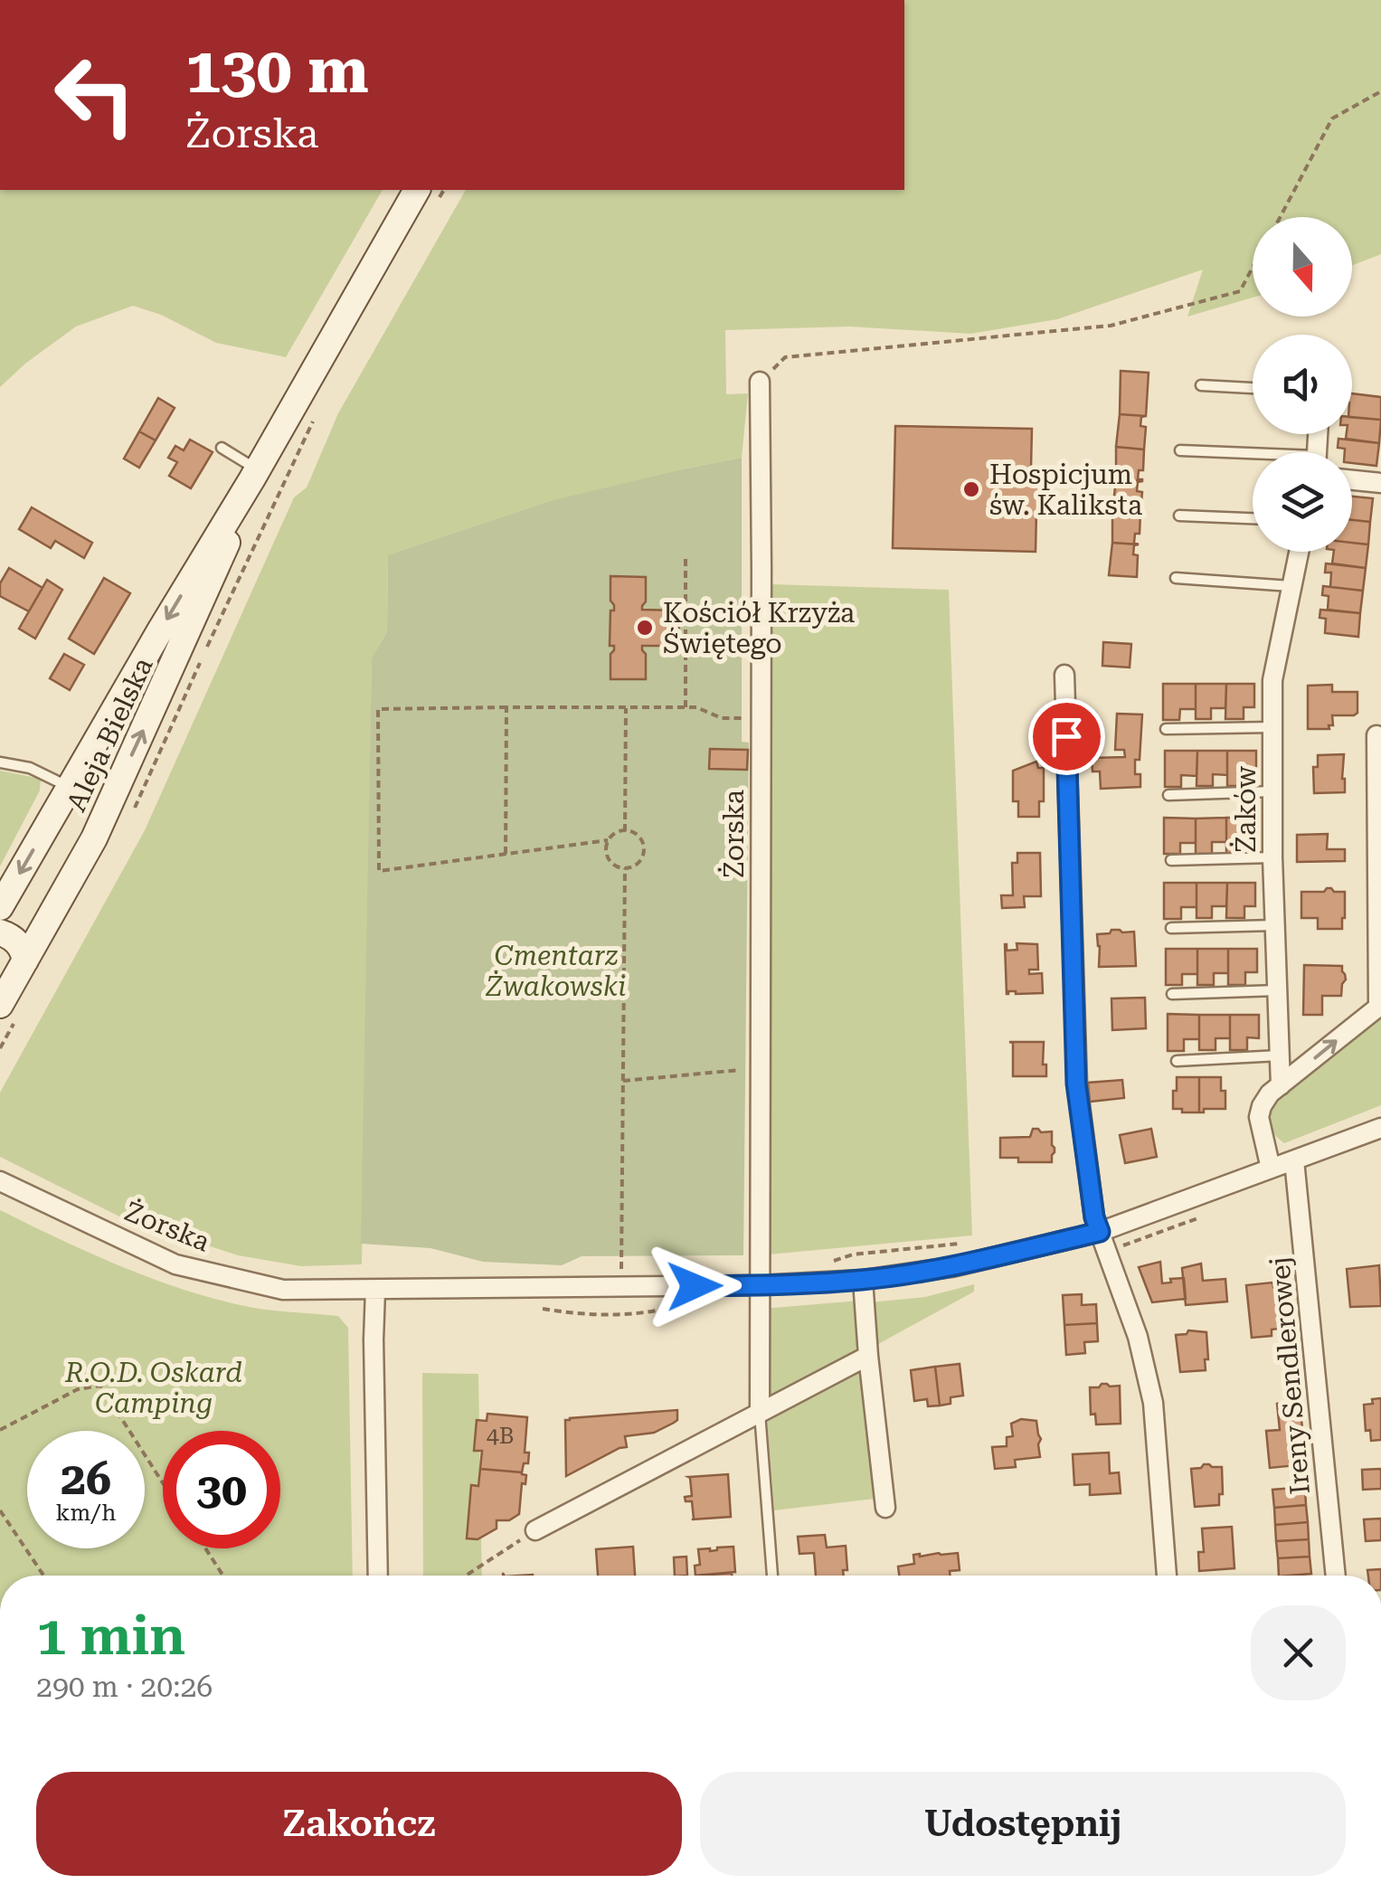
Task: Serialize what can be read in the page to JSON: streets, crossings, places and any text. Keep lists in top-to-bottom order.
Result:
{
  "streets": {
    "street": [
      "Aleja Bielska",
      "Żaków",
      "Żorska",
      "Ireny Sendlerowej"
    ]
  },
  "crossings": [
    ["Żorska", "Ireny Sendlerowej"]
  ],
  "parks": ["Cmentarz Żwakowski", "R.O.D. Oskard Camping"],
  "places": ["Hospicjum św. Kaliksta", "Kościół Krzyża Świętego"],
  "house_numbers": ["4B"],
  "north": "bottom",
  "page": {
    "turn": ["130 m", "Żorska"],
    "speed": "26 km/h",
    "limit": "30",
    "heading": ["1 min", "290 m · 20:26"],
    "buttons": ["Zakończ", "Udostępnij"]
  }
}
